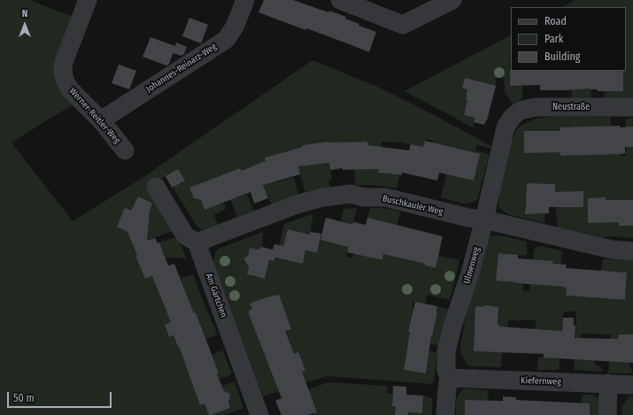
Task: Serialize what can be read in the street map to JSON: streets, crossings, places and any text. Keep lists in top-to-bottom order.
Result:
{
  "streets": {
    "street": [
      "Johannes-Reinarz-Weg",
      "Neustraße",
      "Werner-Reitler-Weg",
      "Buschkauler Weg",
      "Ulmenweg",
      "Am Gärtchen",
      "Kiefernweg"
    ]
  },
  "crossings": [
    ["Johannes-Reinarz-Weg", "Werner-Reitler-Weg"],
    ["Neustraße", "Ulmenweg"],
    ["Buschkauler Weg", "Ulmenweg"],
    ["Buschkauler Weg", "Am Gärtchen"],
    ["Ulmenweg", "Kiefernweg"]
  ],
  "legend": ["Road", "Park", "Building"],
  "scale_bar": "50 m",
  "north": "top"
}
